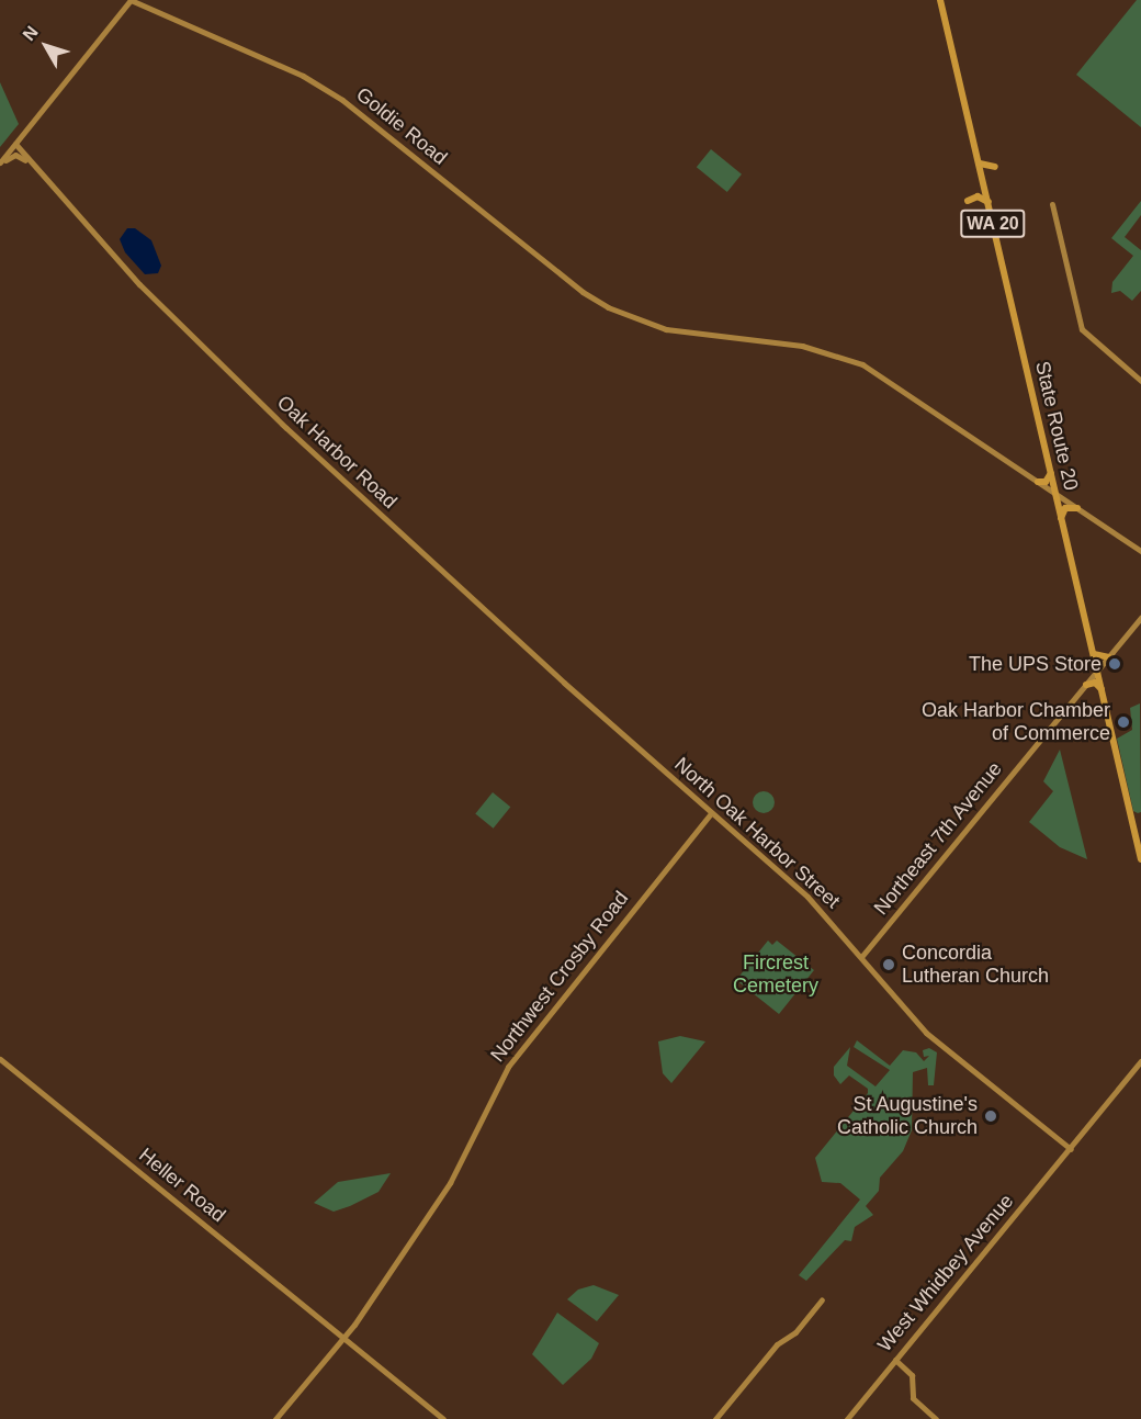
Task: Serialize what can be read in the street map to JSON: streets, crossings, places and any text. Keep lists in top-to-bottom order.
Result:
{
  "streets": {
    "main road": ["WA 20", "State Route 20"],
    "street": [
      "Goldie Road",
      "Oak Harbor Road",
      "North Oak Harbor Street",
      "Northeast 7th Avenue",
      "Northwest Crosby Road",
      "Heller Road",
      "West Whidbey Avenue"
    ]
  },
  "crossings": [
    ["Goldie Road", "State Route 20"],
    ["State Route 20", "Northeast 7th Avenue"],
    ["Oak Harbor Road", "North Oak Harbor Street"],
    ["North Oak Harbor Street", "Northeast 7th Avenue"],
    ["North Oak Harbor Street", "Northwest Crosby Road"],
    ["North Oak Harbor Street", "West Whidbey Avenue"],
    ["Northwest Crosby Road", "Heller Road"]
  ],
  "parks": ["Fircrest Cemetery"],
  "places": [
    "The UPS Store",
    "Oak Harbor Chamber of Commerce",
    "Concordia Lutheran Church",
    "St Augustine's Catholic Church"
  ],
  "north": "top left"
}
